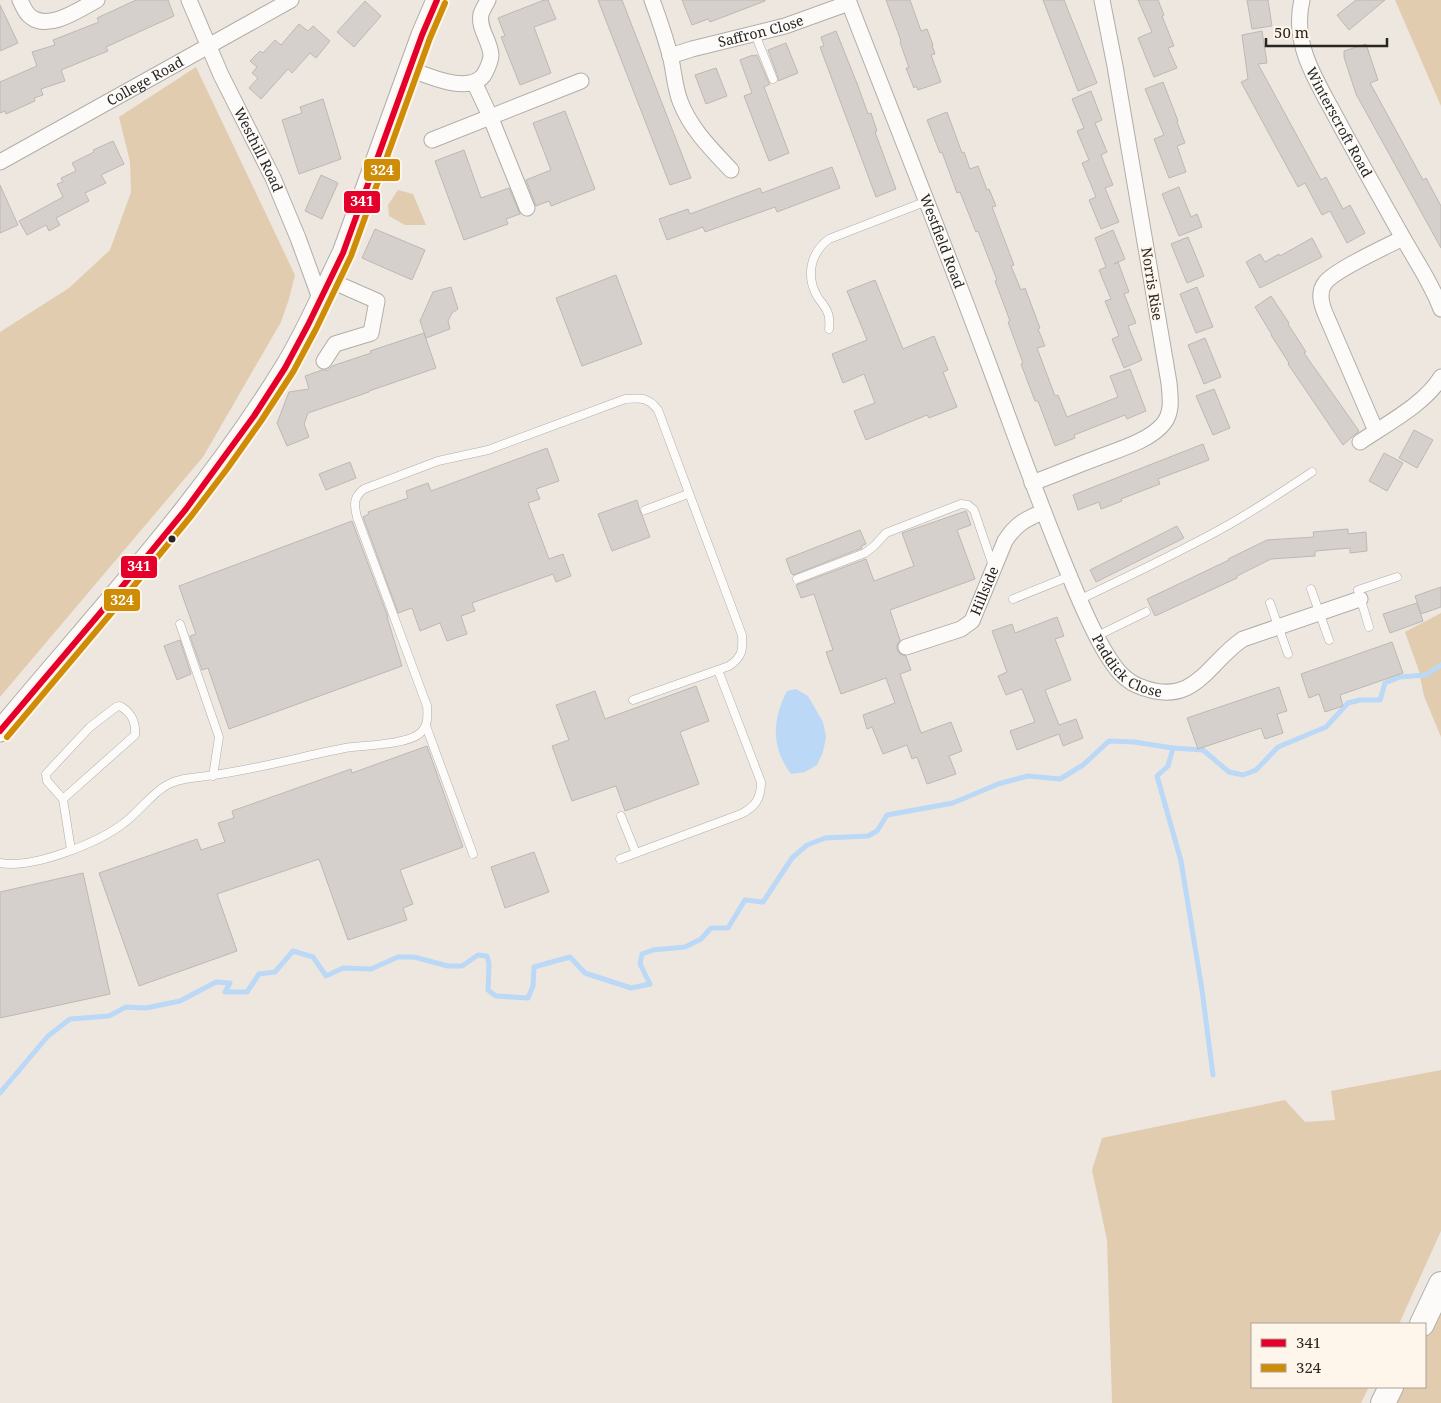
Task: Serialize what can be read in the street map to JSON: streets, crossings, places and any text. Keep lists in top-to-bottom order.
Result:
{
  "streets": {
    "street": [
      "Saffron Close",
      "College Road",
      "Winterscroft Road",
      "Westhill Road",
      "Westfield Road",
      "Norris Rise",
      "Hillside",
      "Paddick Close"
    ]
  },
  "crossings": [
    ["Saffron Close", "Westfield Road"],
    ["College Road", "Westhill Road"],
    ["Westfield Road", "Norris Rise"],
    ["Westfield Road", "Paddick Close"],
    ["Norris Rise", "Paddick Close"],
    ["Hillside", "Paddick Close"]
  ],
  "lines": ["transit line 341", "transit line 324"],
  "legend": ["341", "324"],
  "scale_bar": "50 m"
}
